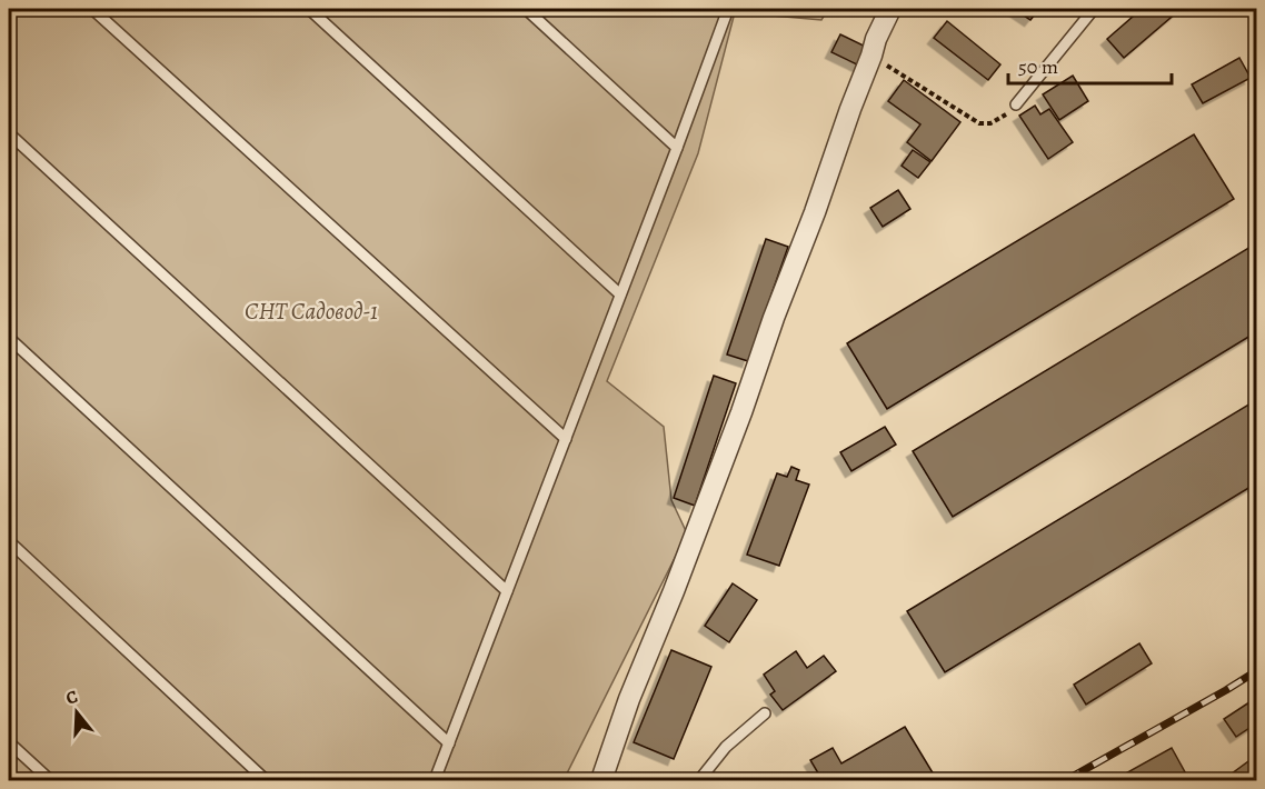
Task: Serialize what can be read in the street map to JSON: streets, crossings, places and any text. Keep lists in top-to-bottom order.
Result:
{
  "parks": ["СНТ Садовод-1"],
  "scale_bar": "50 m",
  "north": "top"
}
